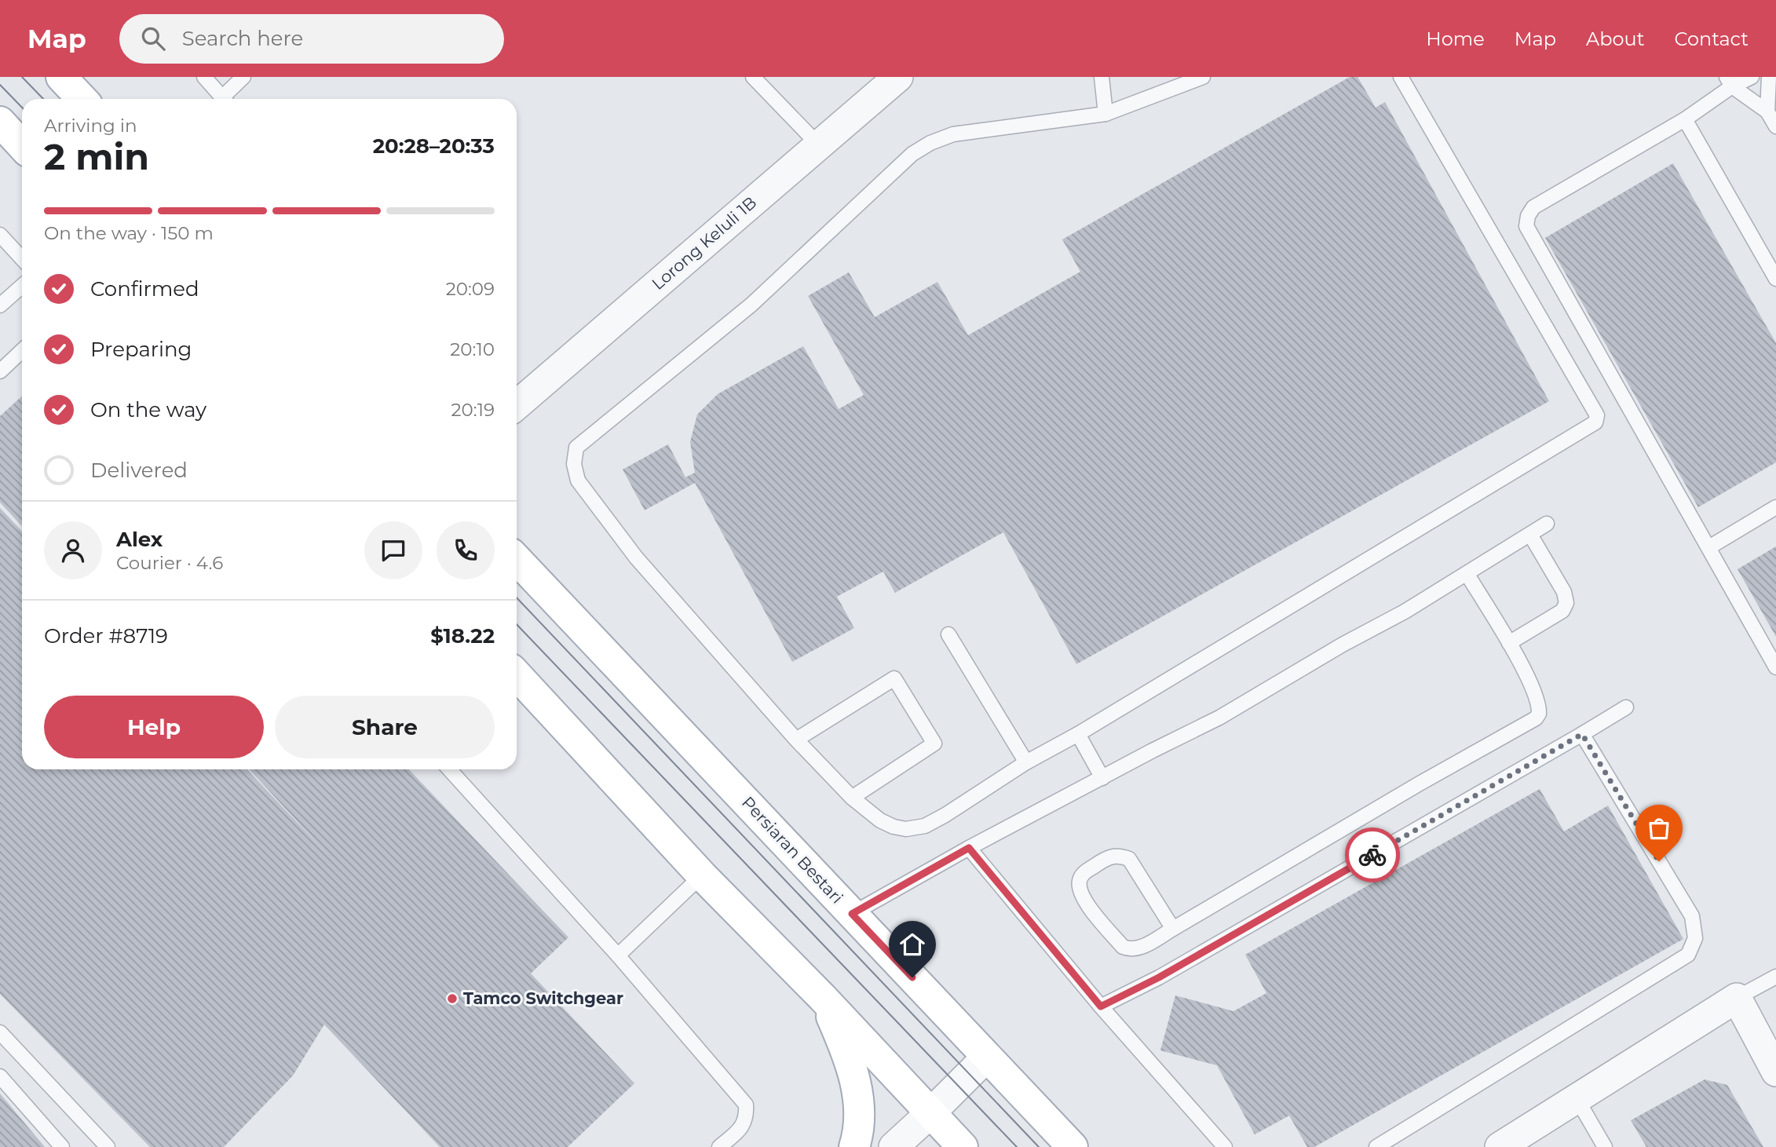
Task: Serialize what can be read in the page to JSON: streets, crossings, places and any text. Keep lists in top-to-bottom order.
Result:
{
  "streets": {
    "main road": ["Persiaran Bestari"],
    "street": ["Lorong Keluli 1B"]
  },
  "places": ["Tamco Switchgear"],
  "page": {
    "header": "Map",
    "search": "Search here",
    "nav": [
      "Home",
      "Map",
      "About",
      "Contact"
    ],
    "heading": ["2 min", "Arriving in", "20:28–20:33"],
    "panel": [
      "Alex",
      "Courier · 4.6",
      "Order #8719",
      "$18.22"
    ],
    "bar": "On the way · 150 m",
    "list": [
      ["Confirmed", "20:09"],
      ["Preparing", "20:10"],
      ["On the way", "20:19"],
      "Delivered"
    ],
    "buttons": ["Help", "Share"]
  }
}
